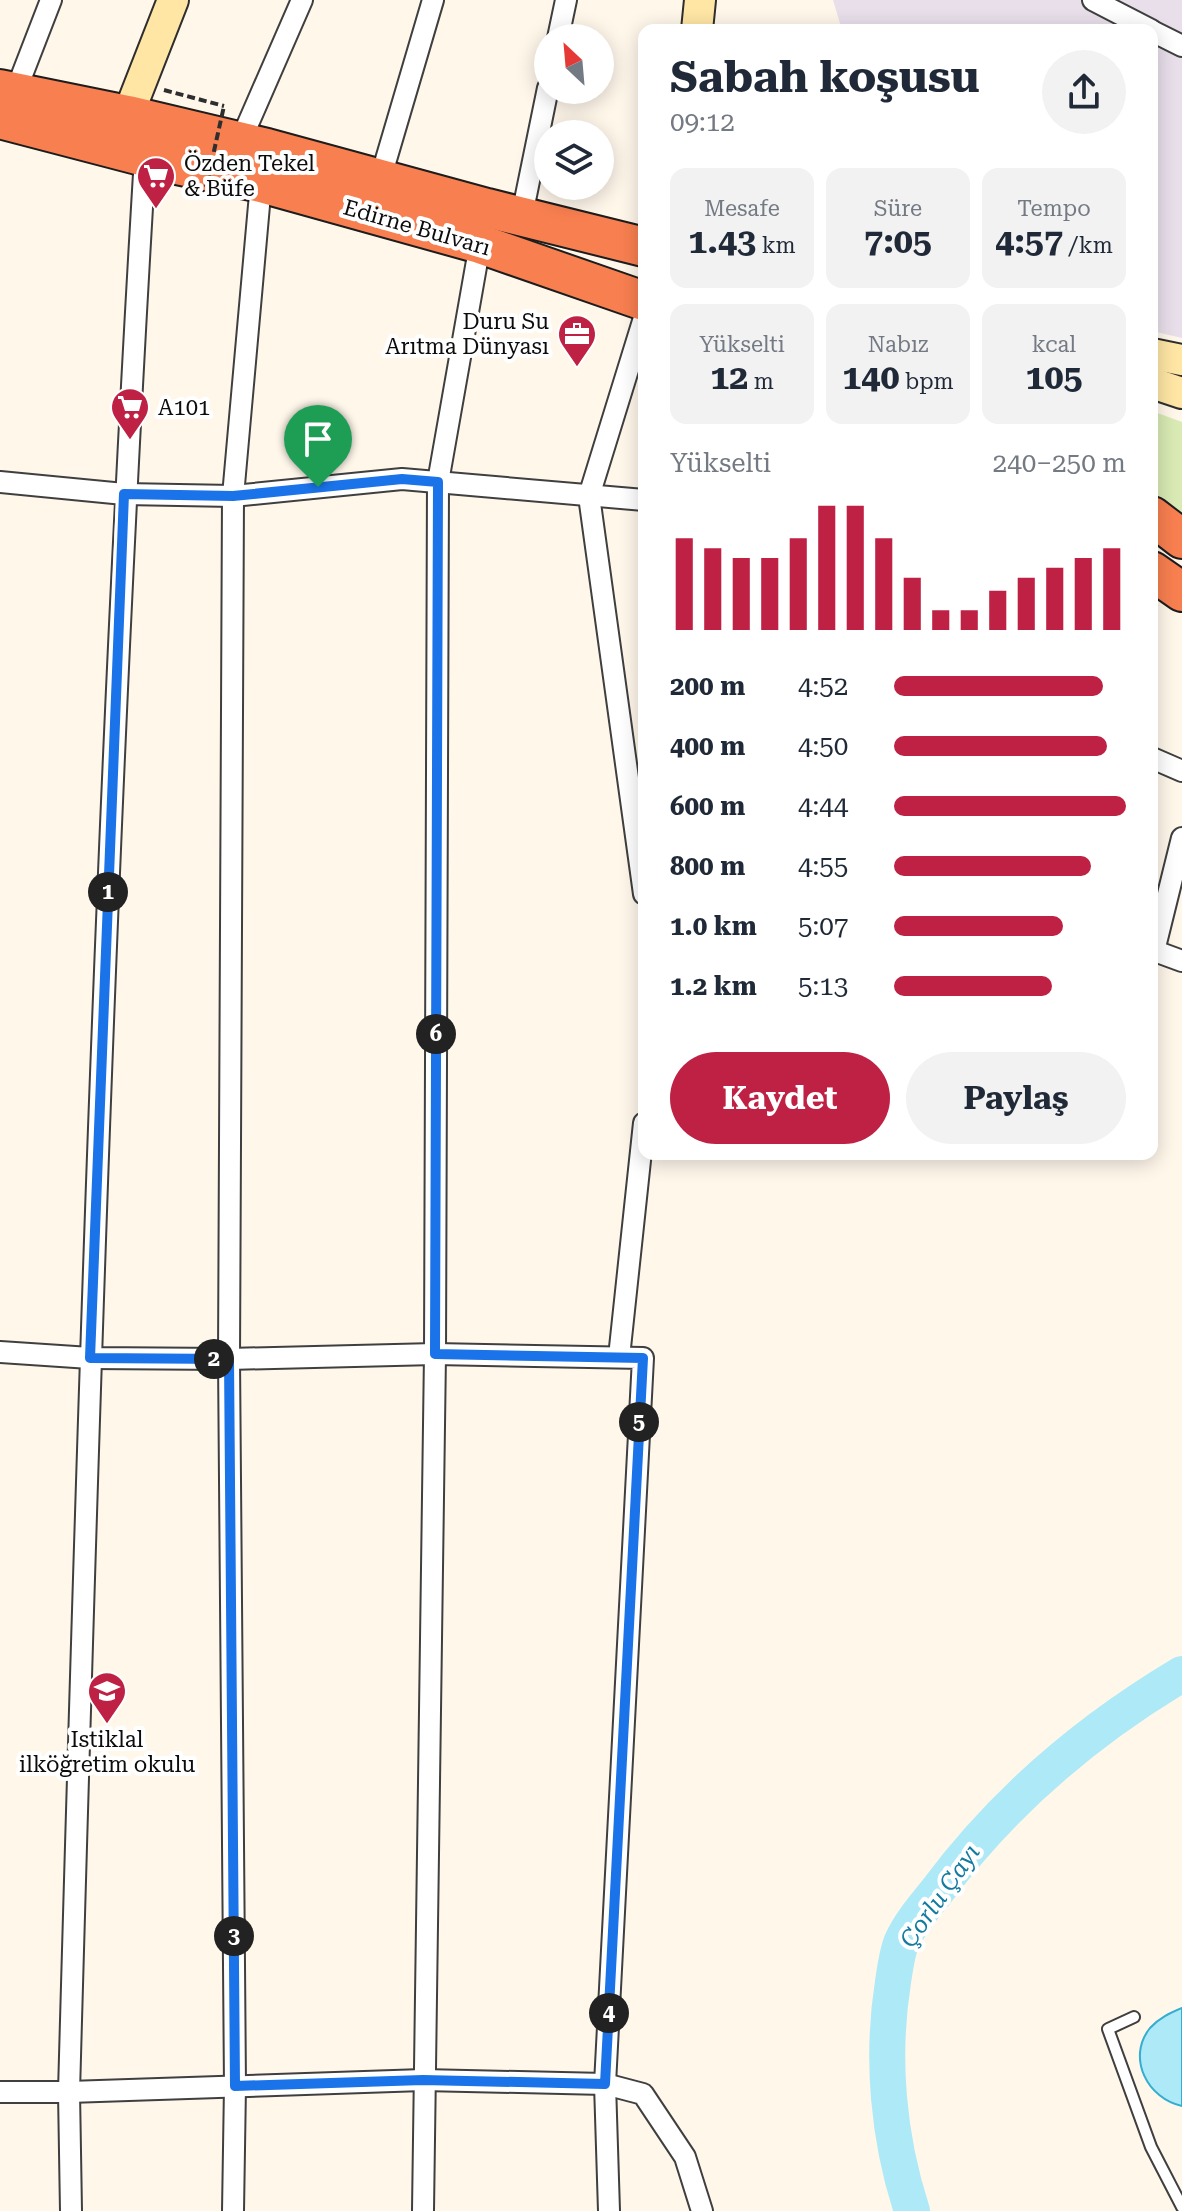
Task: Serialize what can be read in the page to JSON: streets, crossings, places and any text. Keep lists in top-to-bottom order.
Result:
{
  "streets": {
    "highway": ["Edirne Bulvarı"]
  },
  "water": ["Çorlu Çayı"],
  "places": {
    "supermarket": ["Özden Tekel & Büfe", "A101"],
    "office": ["Duru Su Arıtma Dünyası"],
    "school or university": ["Istiklal ilköğretim okulu"]
  },
  "north": "top left",
  "page": {
    "heading": ["Sabah koşusu", "09:12"],
    "stats": [
      ["Mesafe", "1.43 km"],
      ["Süre", "7:05"],
      ["Tempo", "4:57 /km"],
      ["Yükselti", "12 m"],
      ["Nabız", "140 bpm"],
      ["kcal", "105"]
    ],
    "chart": ["Yükselti", "240–250 m"],
    "list": [
      {
        "name": "200 m",
        "note": "4:52"
      },
      {
        "name": "400 m",
        "note": "4:50"
      },
      {
        "name": "600 m",
        "note": "4:44"
      },
      {
        "name": "800 m",
        "note": "4:55"
      },
      {
        "name": "1.0 km",
        "note": "5:07"
      },
      {
        "name": "1.2 km",
        "note": "5:13"
      }
    ],
    "pins": [
      "1",
      "6",
      "2",
      "5",
      "3",
      "4"
    ],
    "buttons": ["Kaydet", "Paylaş"]
  }
}
